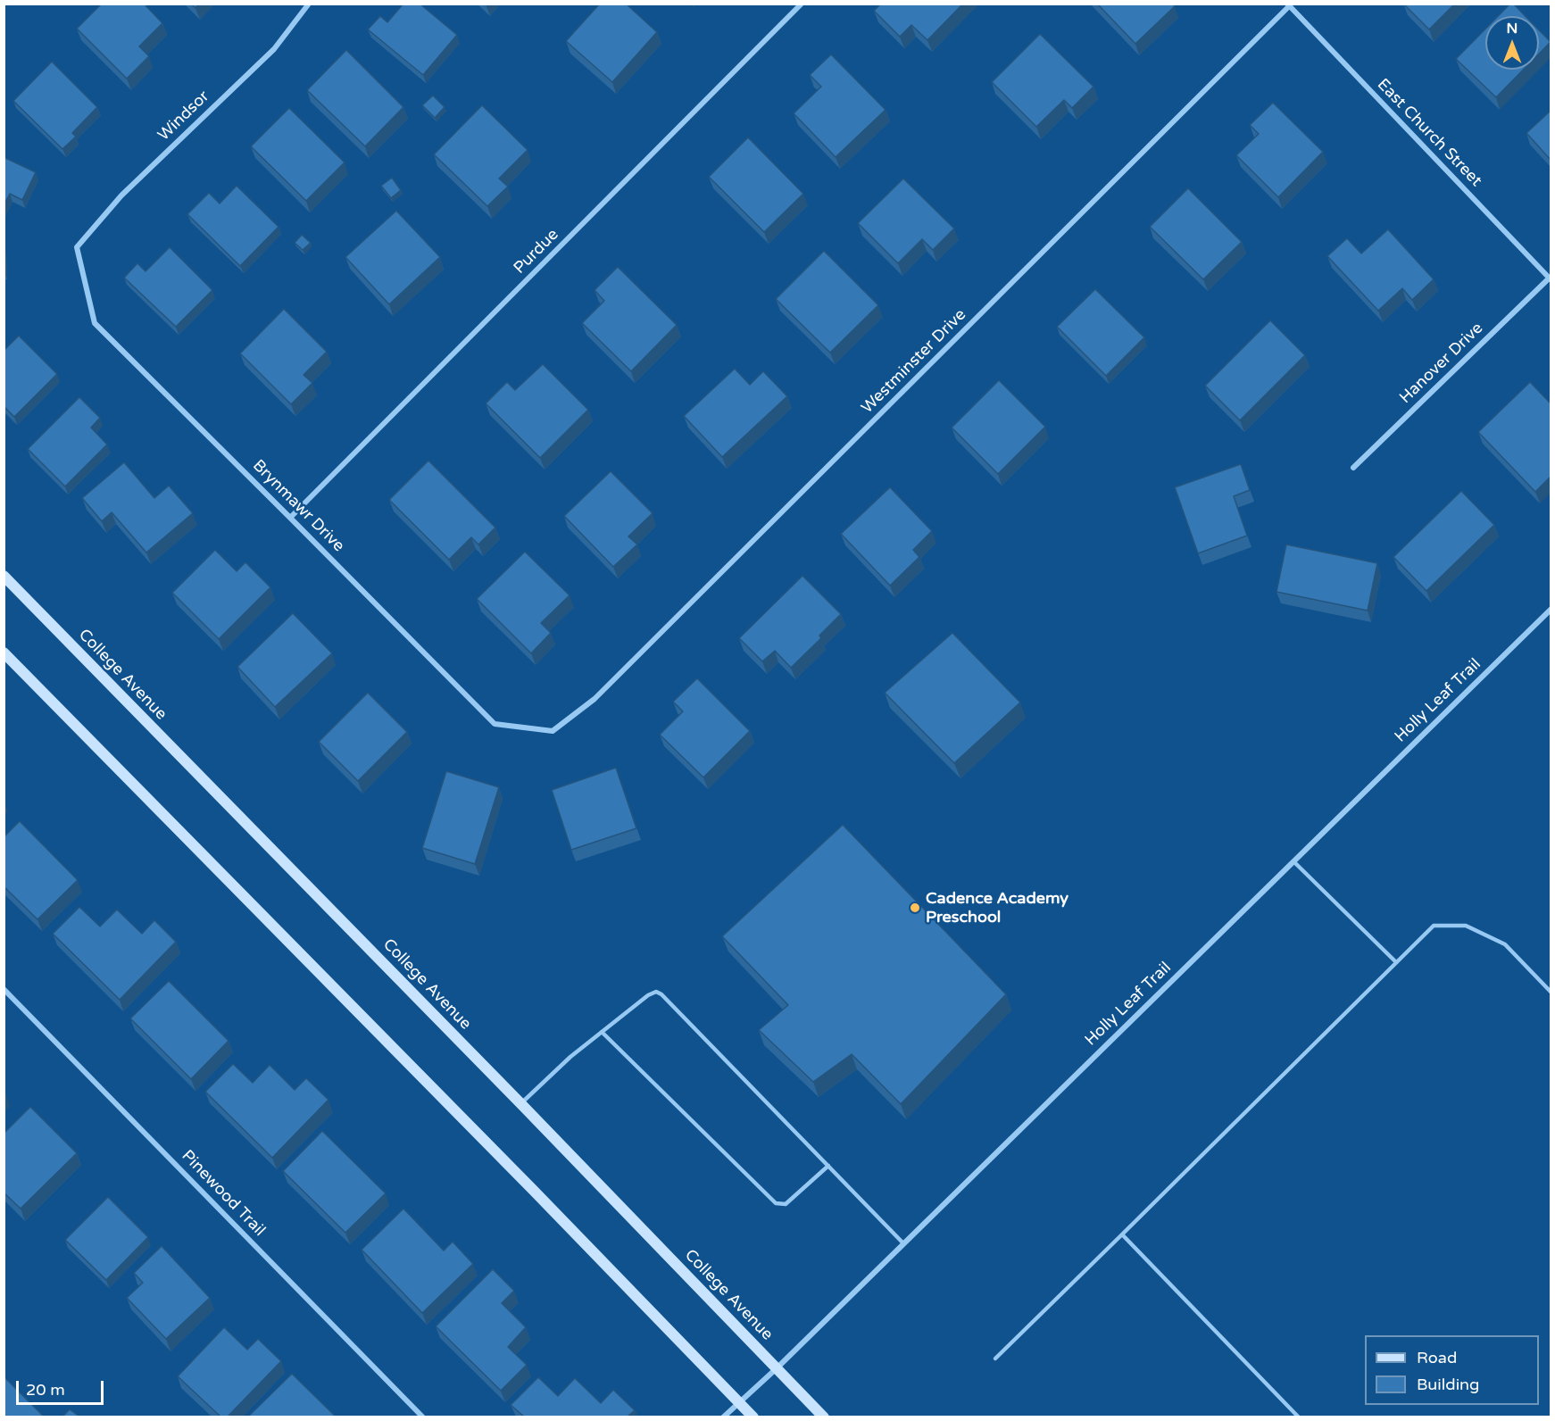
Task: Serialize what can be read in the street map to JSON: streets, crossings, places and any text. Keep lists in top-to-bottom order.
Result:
{
  "streets": {
    "main road": ["College Avenue"],
    "street": [
      "Windsor",
      "East Church Street",
      "Purdue",
      "Westminster Drive",
      "Hanover Drive",
      "Brynmawr Drive",
      "Holly Leaf Trail",
      "Pinewood Trail"
    ]
  },
  "crossings": [
    ["Windsor", "Brynmawr Drive"],
    ["East Church Street", "Westminster Drive"],
    ["East Church Street", "Hanover Drive"],
    ["Purdue", "Brynmawr Drive"],
    ["Westminster Drive", "Brynmawr Drive"],
    ["College Avenue", "Holly Leaf Trail"]
  ],
  "places": ["Cadence Academy Preschool"],
  "legend": ["Road", "Building"],
  "scale_bar": "20 m",
  "north": "top"
}
